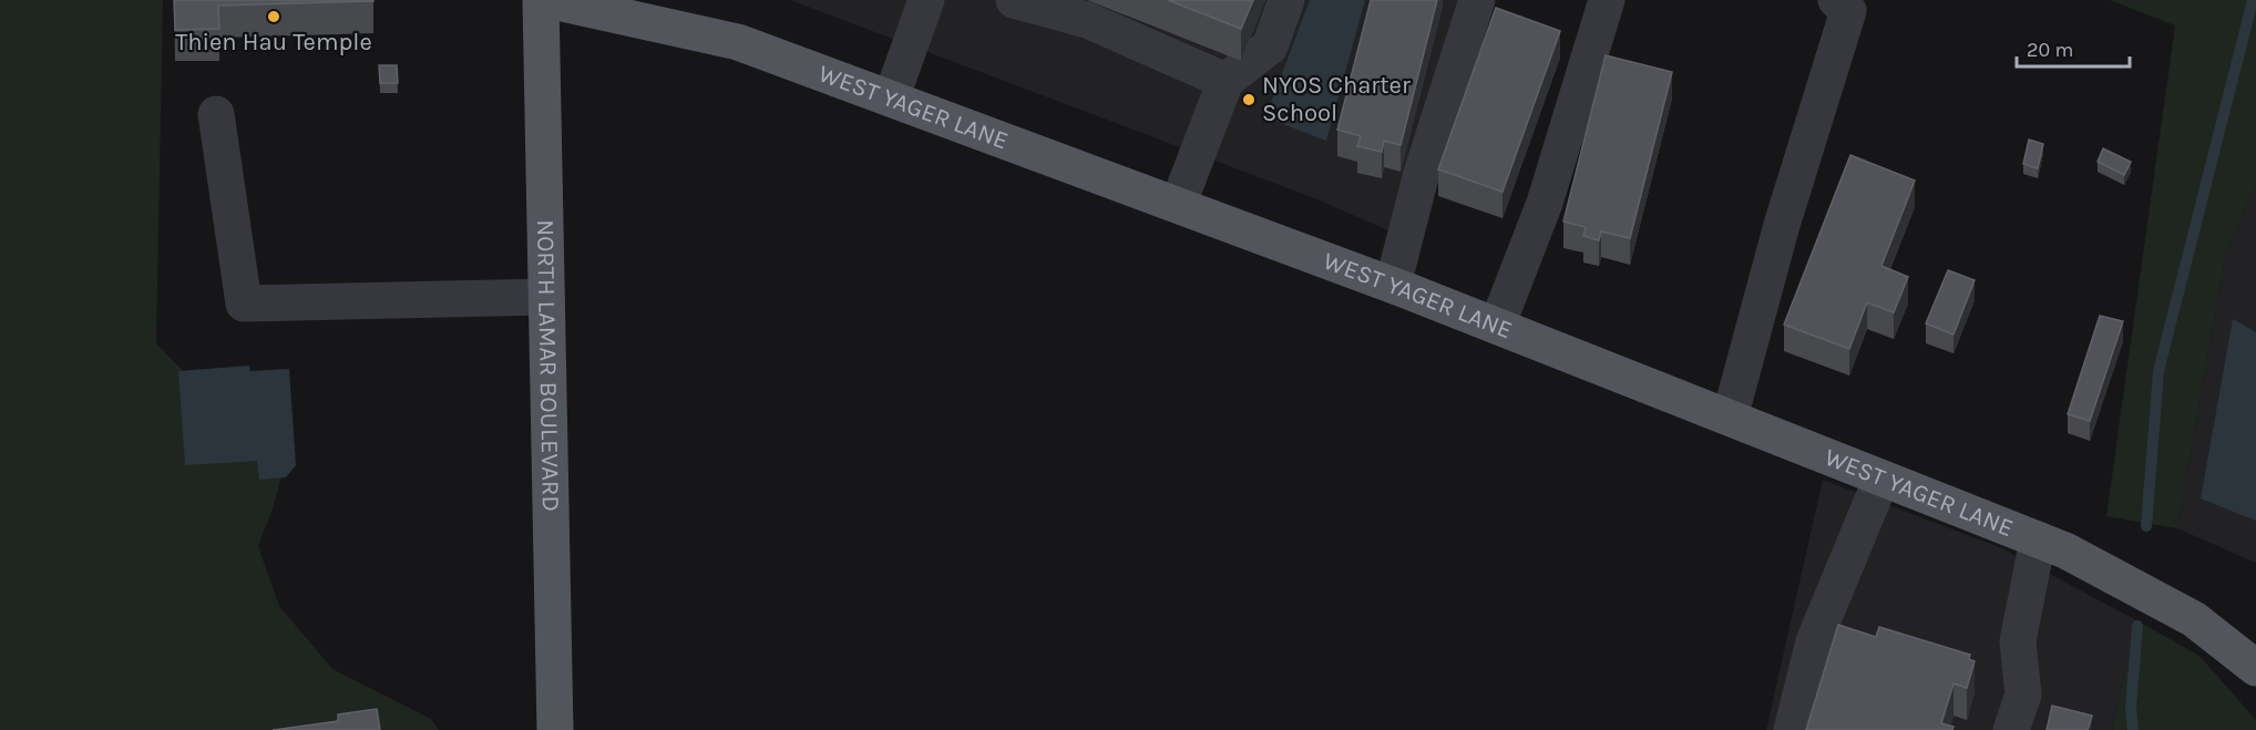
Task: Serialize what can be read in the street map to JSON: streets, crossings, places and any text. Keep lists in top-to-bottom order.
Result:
{
  "streets": {
    "main road": ["WEST YAGER LANE", "NORTH LAMAR BOULEVARD"]
  },
  "places": ["Thien Hau Temple", "NYOS Charter School"],
  "scale_bar": "20 m"
}
